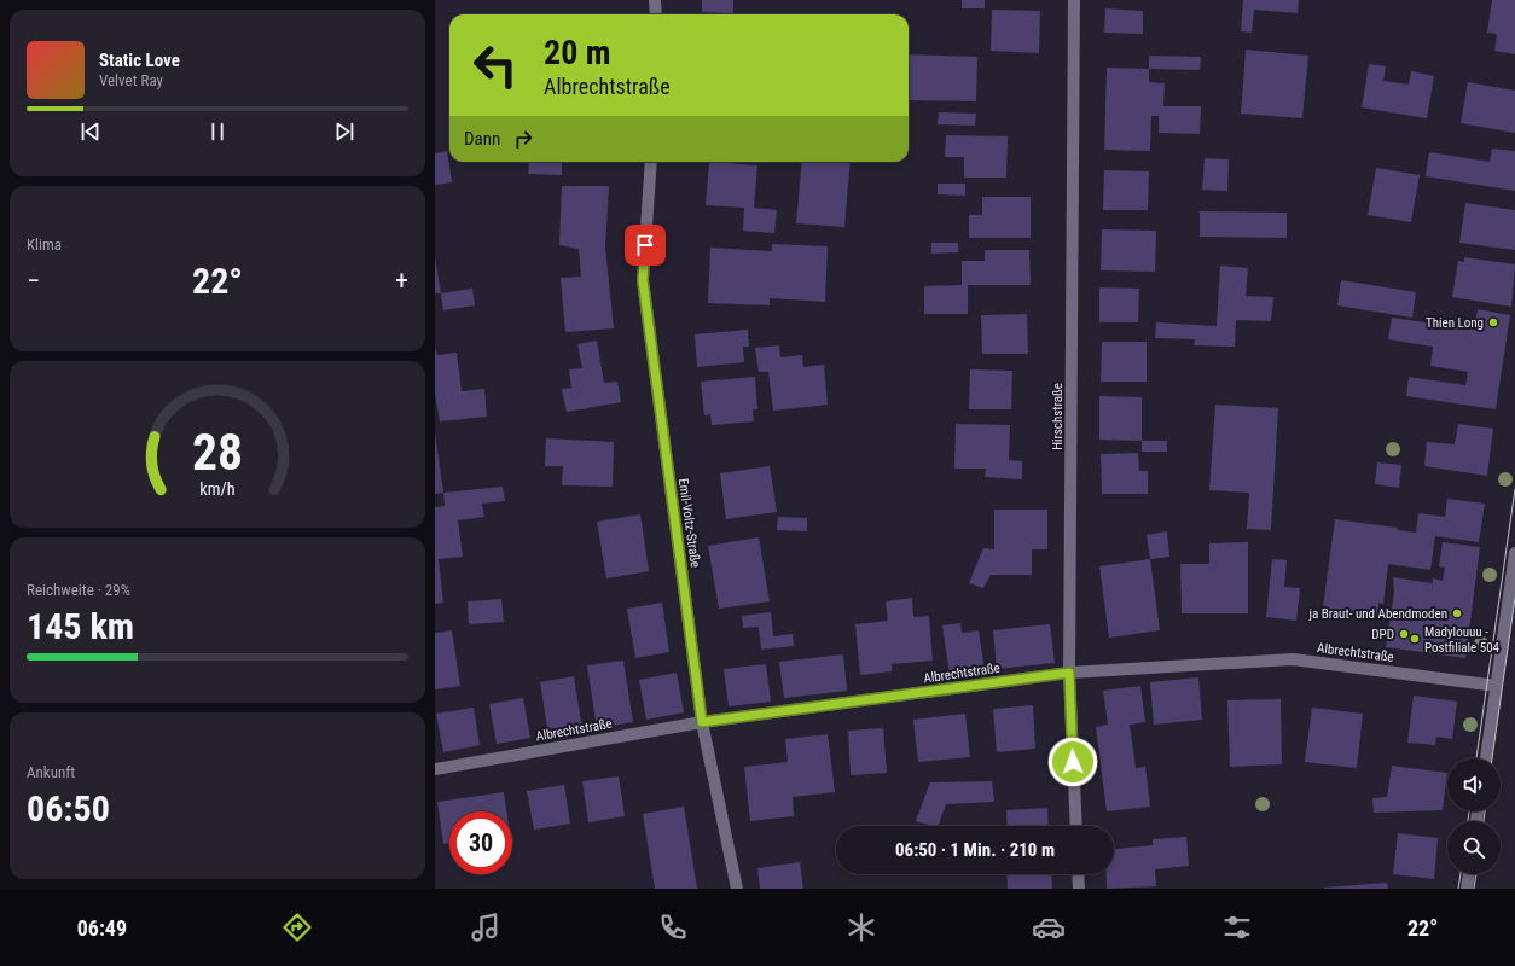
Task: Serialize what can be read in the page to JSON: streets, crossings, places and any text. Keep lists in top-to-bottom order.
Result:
{
  "streets": {
    "street": ["Hirschstraße", "Emil-Voltz-Straße", "Albrechtstraße"]
  },
  "crossings": [
    ["Hirschstraße", "Albrechtstraße"],
    ["Emil-Voltz-Straße", "Albrechtstraße"]
  ],
  "places": [
    "Thien Long",
    "ja Braut- und Abendmoden",
    "DPD",
    "Madylouuu - Postfiliale 504"
  ],
  "page": {
    "turn": ["20 m", "Albrechtstraße"],
    "song": ["Static Love", "Velvet Ray"],
    "then": "Dann",
    "tile": [
      "Klima",
      ["Reichweite · 29%", "145 km"],
      ["Ankunft", "06:50"]
    ],
    "heat": ["−", "22°", "+"],
    "limit": "30",
    "trip": "06:50 · 1 Min. · 210 m",
    "tabs": ["06:49", "22°"],
    "gauge": ["28", "km/h"]
  }
}
